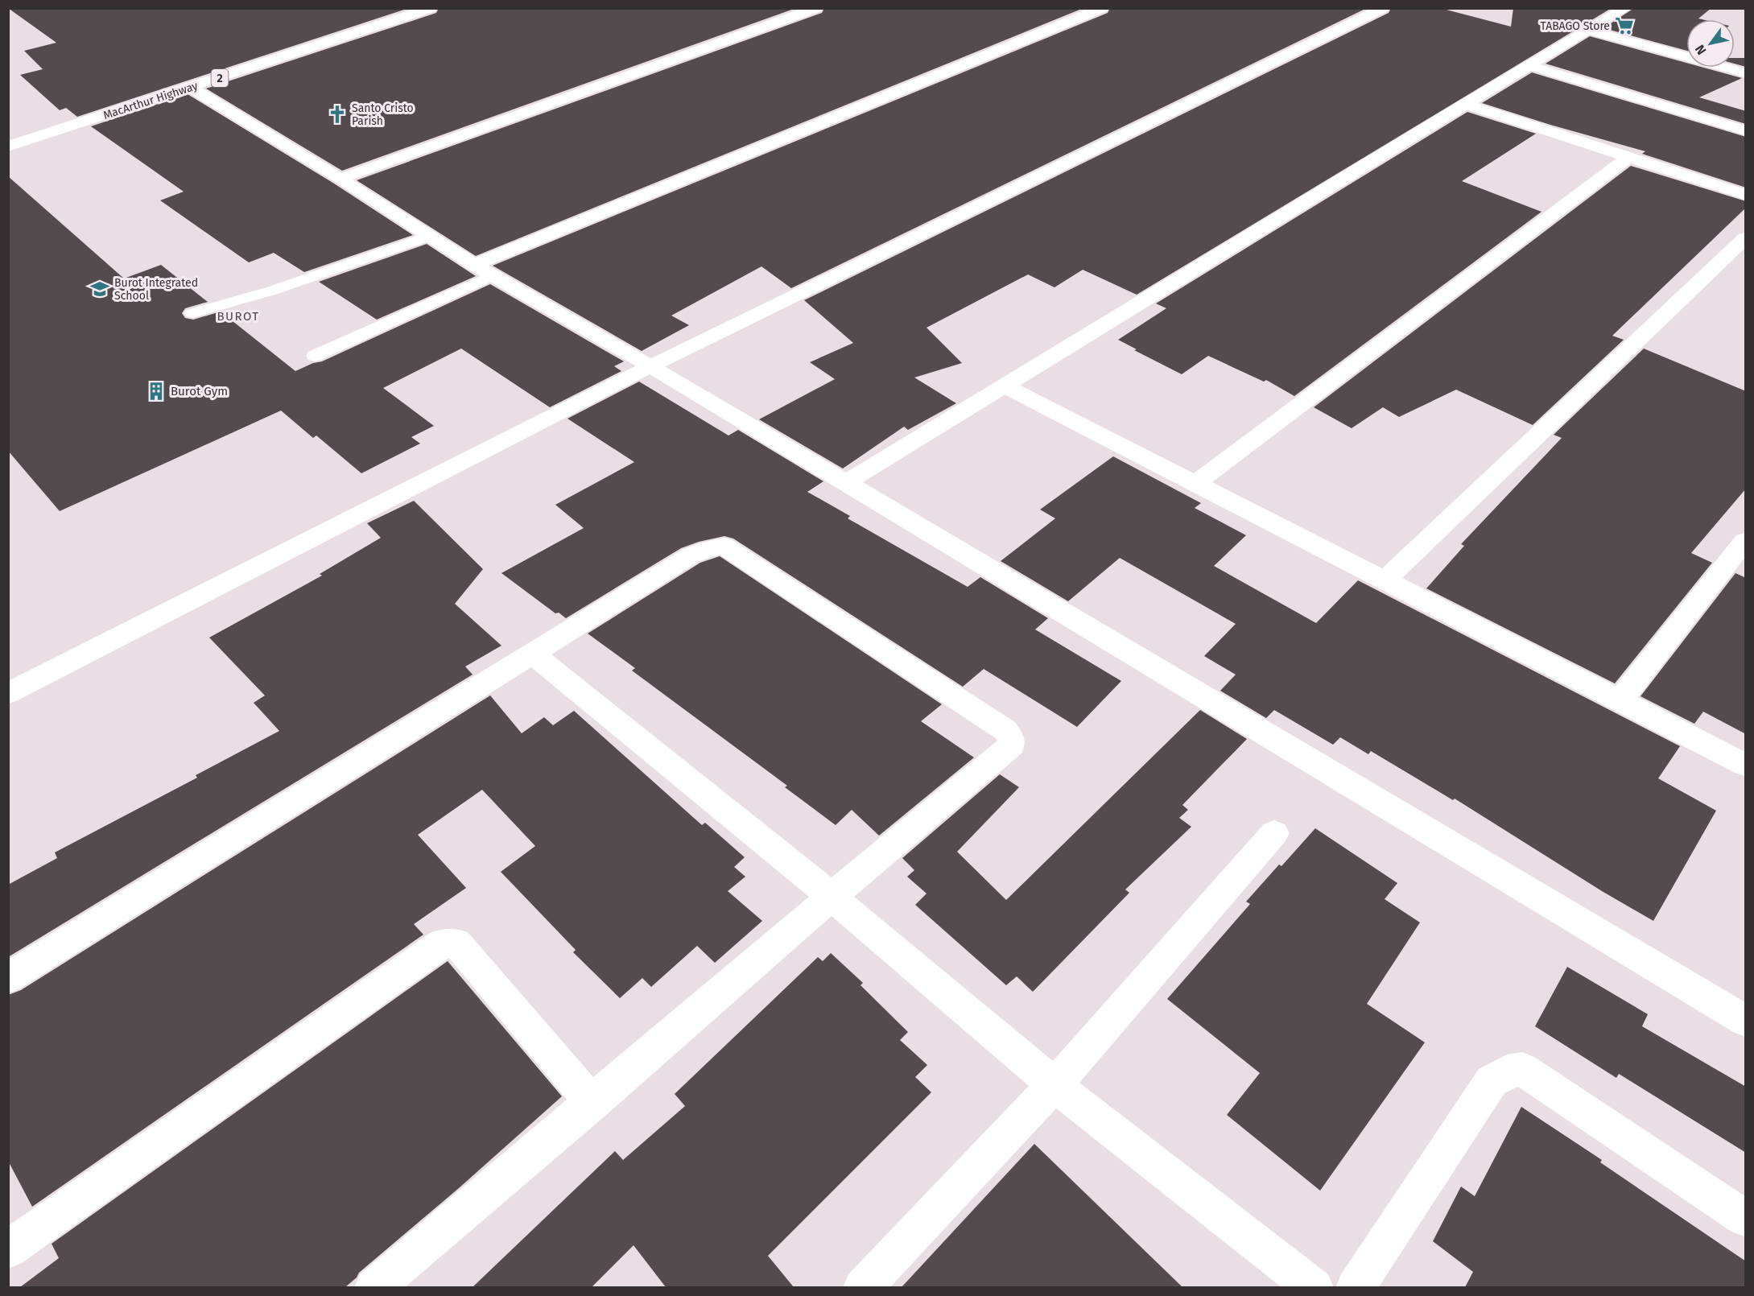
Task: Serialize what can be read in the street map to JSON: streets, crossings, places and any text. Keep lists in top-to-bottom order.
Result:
{
  "streets": {
    "main road": ["2", "MacArthur Highway"]
  },
  "districts": ["BUROT"],
  "places": {
    "supermarket": ["TABAGO Store"],
    "church": ["Santo Cristo Parish"],
    "school or university": ["Burot Integrated School"],
    "building": ["Burot Gym"]
  },
  "north": "bottom left"
}
